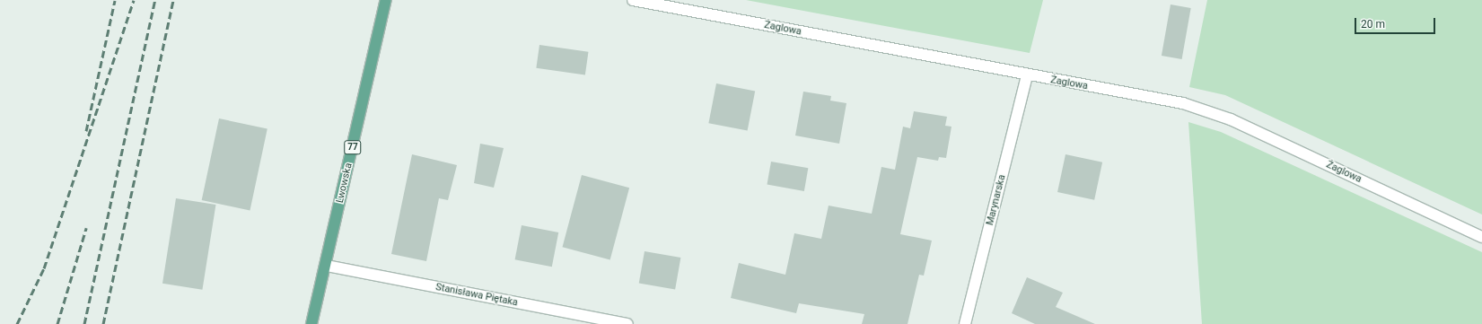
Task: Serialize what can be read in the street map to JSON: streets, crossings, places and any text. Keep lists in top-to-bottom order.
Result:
{
  "streets": {
    "main road": ["77", "Lwowska"],
    "street": ["Żaglowa", "Marynarska", "Stanisława Piętaka"]
  },
  "crossings": [
    ["Żaglowa", "Marynarska"],
    ["Lwowska", "Stanisława Piętaka"]
  ],
  "scale_bar": "20 m"
}
